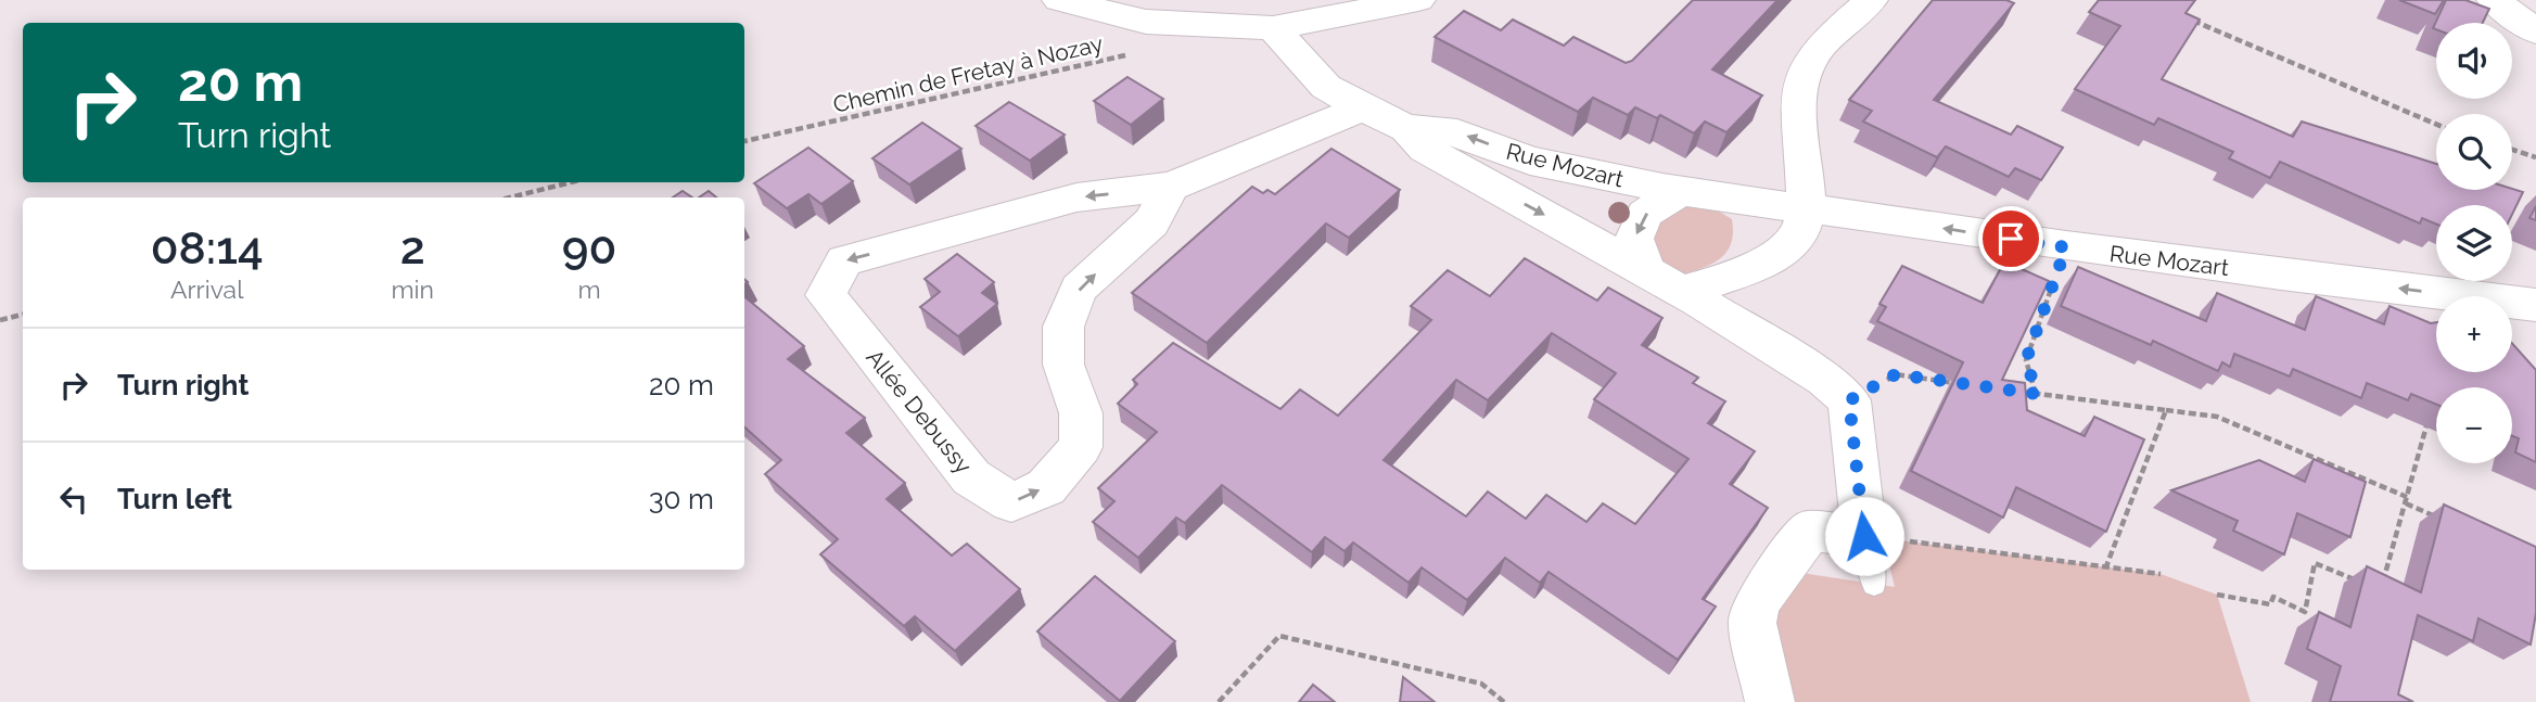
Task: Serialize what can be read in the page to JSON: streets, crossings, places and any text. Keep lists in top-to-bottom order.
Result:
{
  "streets": {
    "street": ["Rue Mozart", "Allée Debussy"],
    "path": ["Chemin de Fretay à Nozay"]
  },
  "crossings": [
    ["Rue Mozart", "Allée Debussy"]
  ],
  "page": {
    "map_buttons": ["+", "−"],
    "turn": ["20 m", "Turn right"],
    "eta": [
      "08:14",
      "Arrival",
      "2",
      "min",
      "90",
      "m"
    ],
    "list": [
      {
        "name": "Turn right",
        "value": "20 m"
      },
      {
        "name": "Turn left",
        "value": "30 m"
      }
    ]
  }
}
